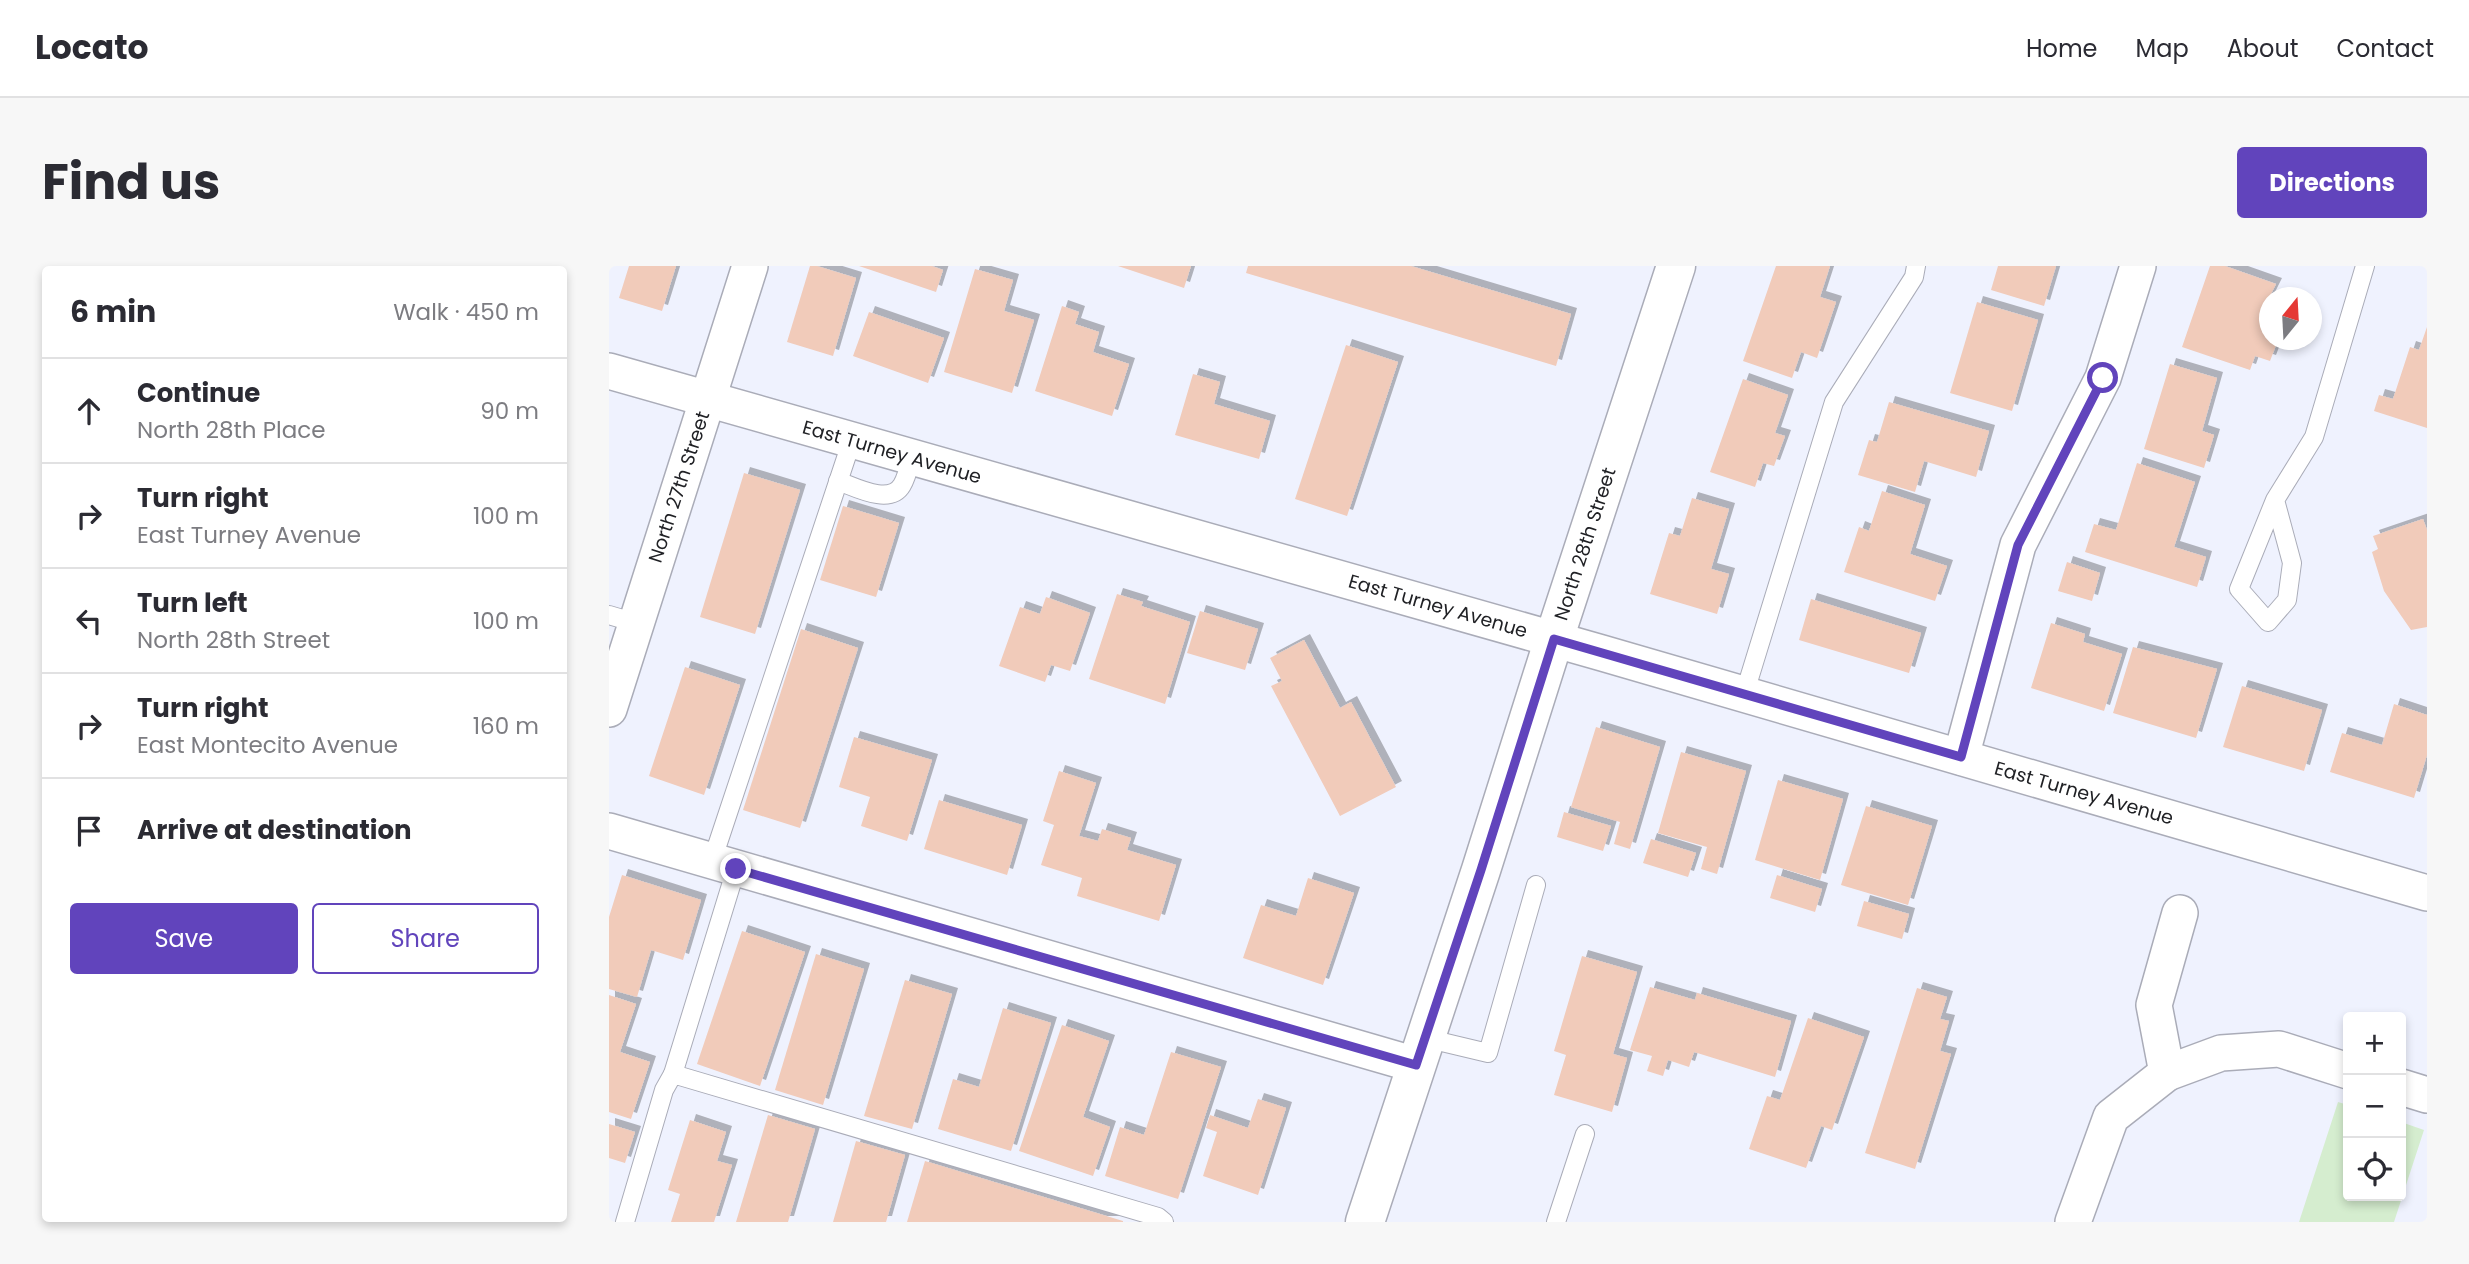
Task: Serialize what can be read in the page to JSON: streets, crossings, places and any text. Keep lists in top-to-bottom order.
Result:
{
  "streets": {
    "street": ["East Turney Avenue", "North 27th Street", "North 28th Street"]
  },
  "crossings": [
    ["East Turney Avenue", "North 27th Street"],
    ["East Turney Avenue", "North 28th Street"]
  ],
  "north": "top",
  "page": {
    "header": "Locato",
    "nav": [
      "Home",
      "Map",
      "About",
      "Contact"
    ],
    "title": "Find us",
    "buttons": [
      "Directions",
      ["Save", "Share"]
    ],
    "heading": ["6 min", "Walk · 450 m"],
    "list": [
      ["Continue", "North 28th Place", "90 m"],
      ["Turn right", "East Turney Avenue", "100 m"],
      ["Turn left", "North 28th Street", "100 m"],
      ["Turn right", "East Montecito Avenue", "160 m"],
      "Arrive at destination"
    ],
    "map_buttons": ["+", "−"]
  }
}
